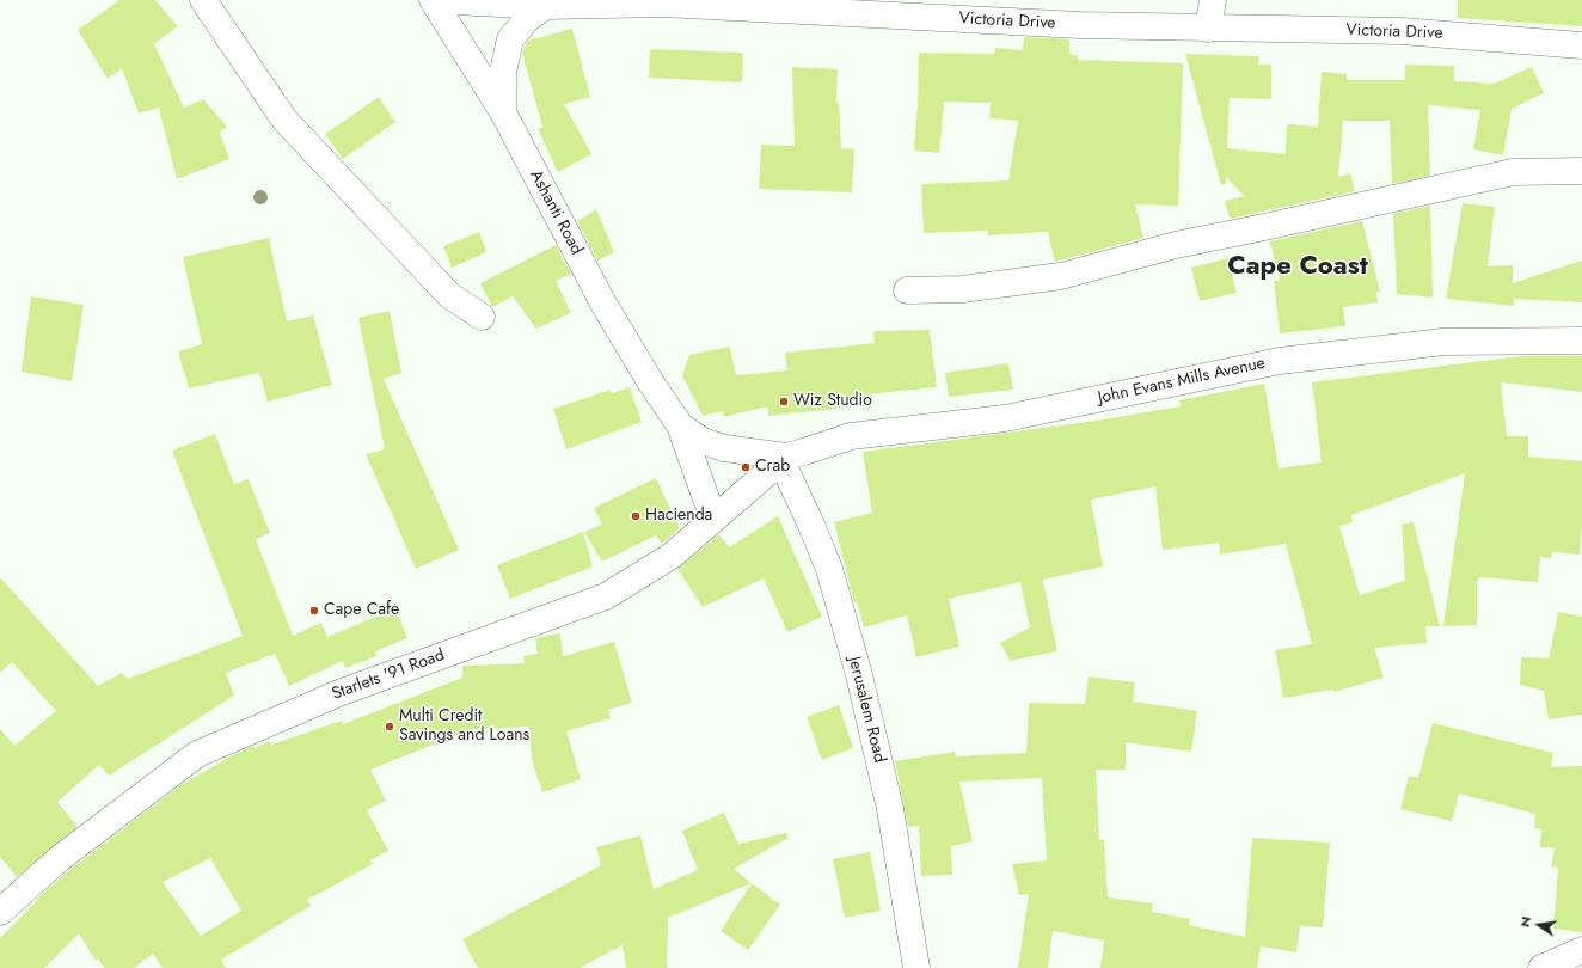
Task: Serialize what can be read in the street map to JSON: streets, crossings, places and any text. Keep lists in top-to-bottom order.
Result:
{
  "streets": {
    "street": [
      "Victoria Drive",
      "Ashanti Road",
      "John Evans Mills Avenue",
      "Starlets '91 Road",
      "Jerusalem Road"
    ]
  },
  "crossings": [
    ["Victoria Drive", "Ashanti Road"],
    ["Ashanti Road", "John Evans Mills Avenue"],
    ["Ashanti Road", "Starlets '91 Road"],
    ["Ashanti Road", "Jerusalem Road"],
    ["John Evans Mills Avenue", "Starlets '91 Road"],
    ["John Evans Mills Avenue", "Jerusalem Road"],
    ["Starlets '91 Road", "Jerusalem Road"]
  ],
  "districts": ["Cape Coast"],
  "places": [
    "Wiz Studio",
    "Crab",
    "Hacienda",
    "Cape Cafe",
    "Multi Credit Savings and Loans"
  ],
  "north": "left"
}
